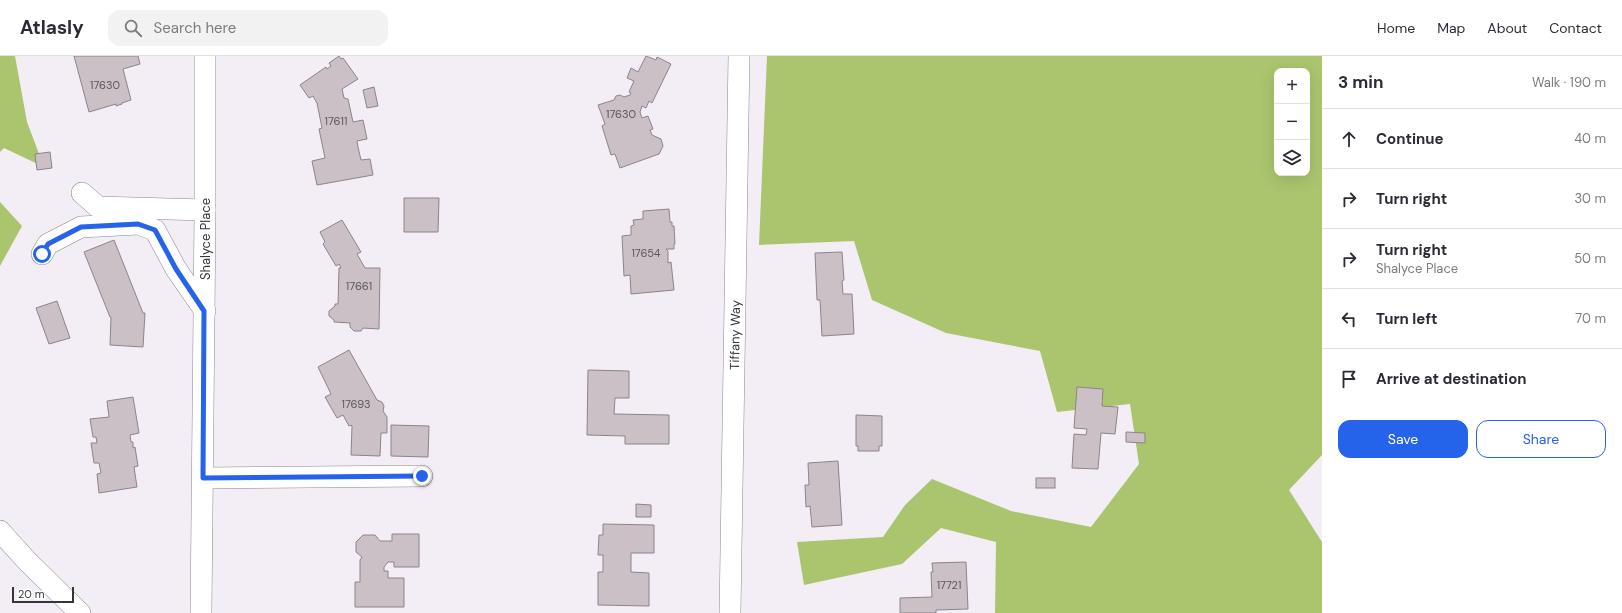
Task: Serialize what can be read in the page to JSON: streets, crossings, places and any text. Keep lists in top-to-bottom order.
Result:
{
  "streets": {
    "street": ["Shalyce Place", "Tiffany Way"]
  },
  "house_numbers": [
    "17630",
    "17630",
    "17611",
    "17654",
    "17661",
    "17693",
    "17721"
  ],
  "scale_bar": "20 m",
  "page": {
    "header": "Atlasly",
    "search": "Search here",
    "nav": [
      "Home",
      "Map",
      "About",
      "Contact"
    ],
    "heading": ["3 min", "Walk · 190 m"],
    "map_buttons": ["+", "−"],
    "list": [
      ["Continue", "40 m"],
      ["Turn right", "30 m"],
      ["Turn right", "Shalyce Place", "50 m"],
      ["Turn left", "70 m"],
      "Arrive at destination"
    ],
    "buttons": ["Save", "Share"],
    "scale": "20 m"
  }
}
